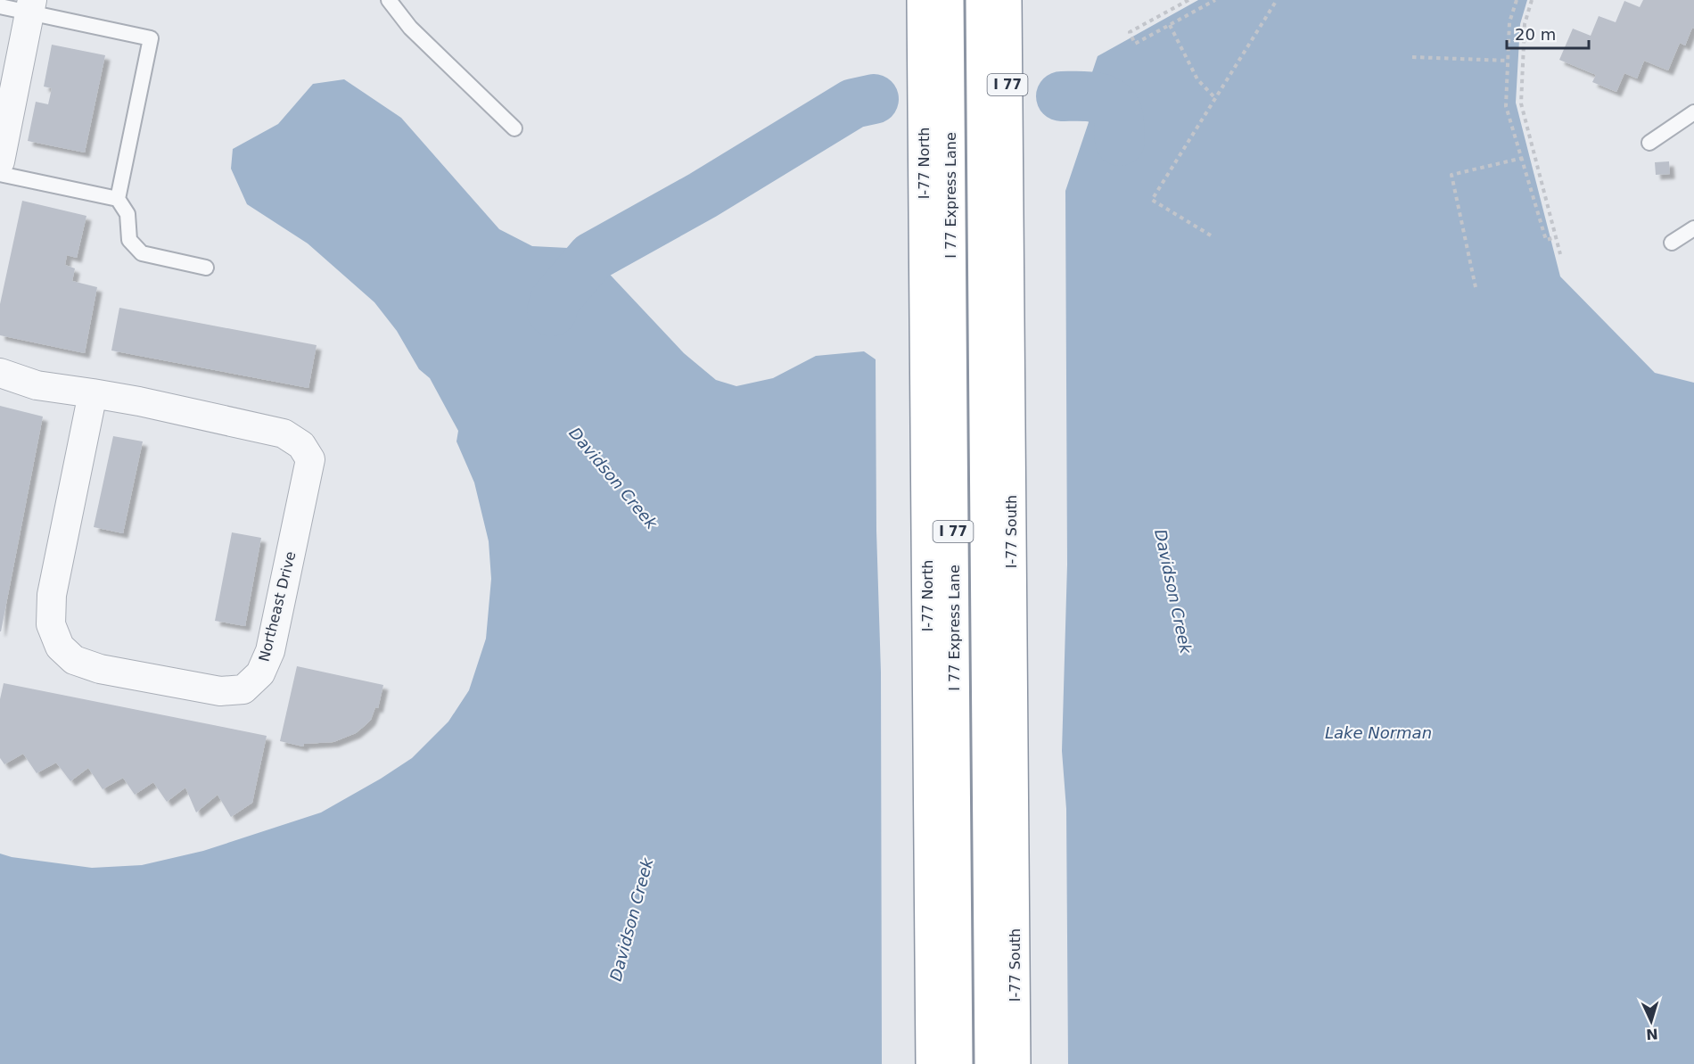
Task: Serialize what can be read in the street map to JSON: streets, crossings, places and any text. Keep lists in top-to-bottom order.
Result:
{
  "streets": {
    "highway": [
      "I 77",
      "I-77 North",
      "I 77 Express Lane",
      "I-77 South"
    ],
    "street": ["Northeast Drive"]
  },
  "water": ["Davidson Creek", "Lake Norman"],
  "scale_bar": "20 m",
  "north": "bottom"
}
